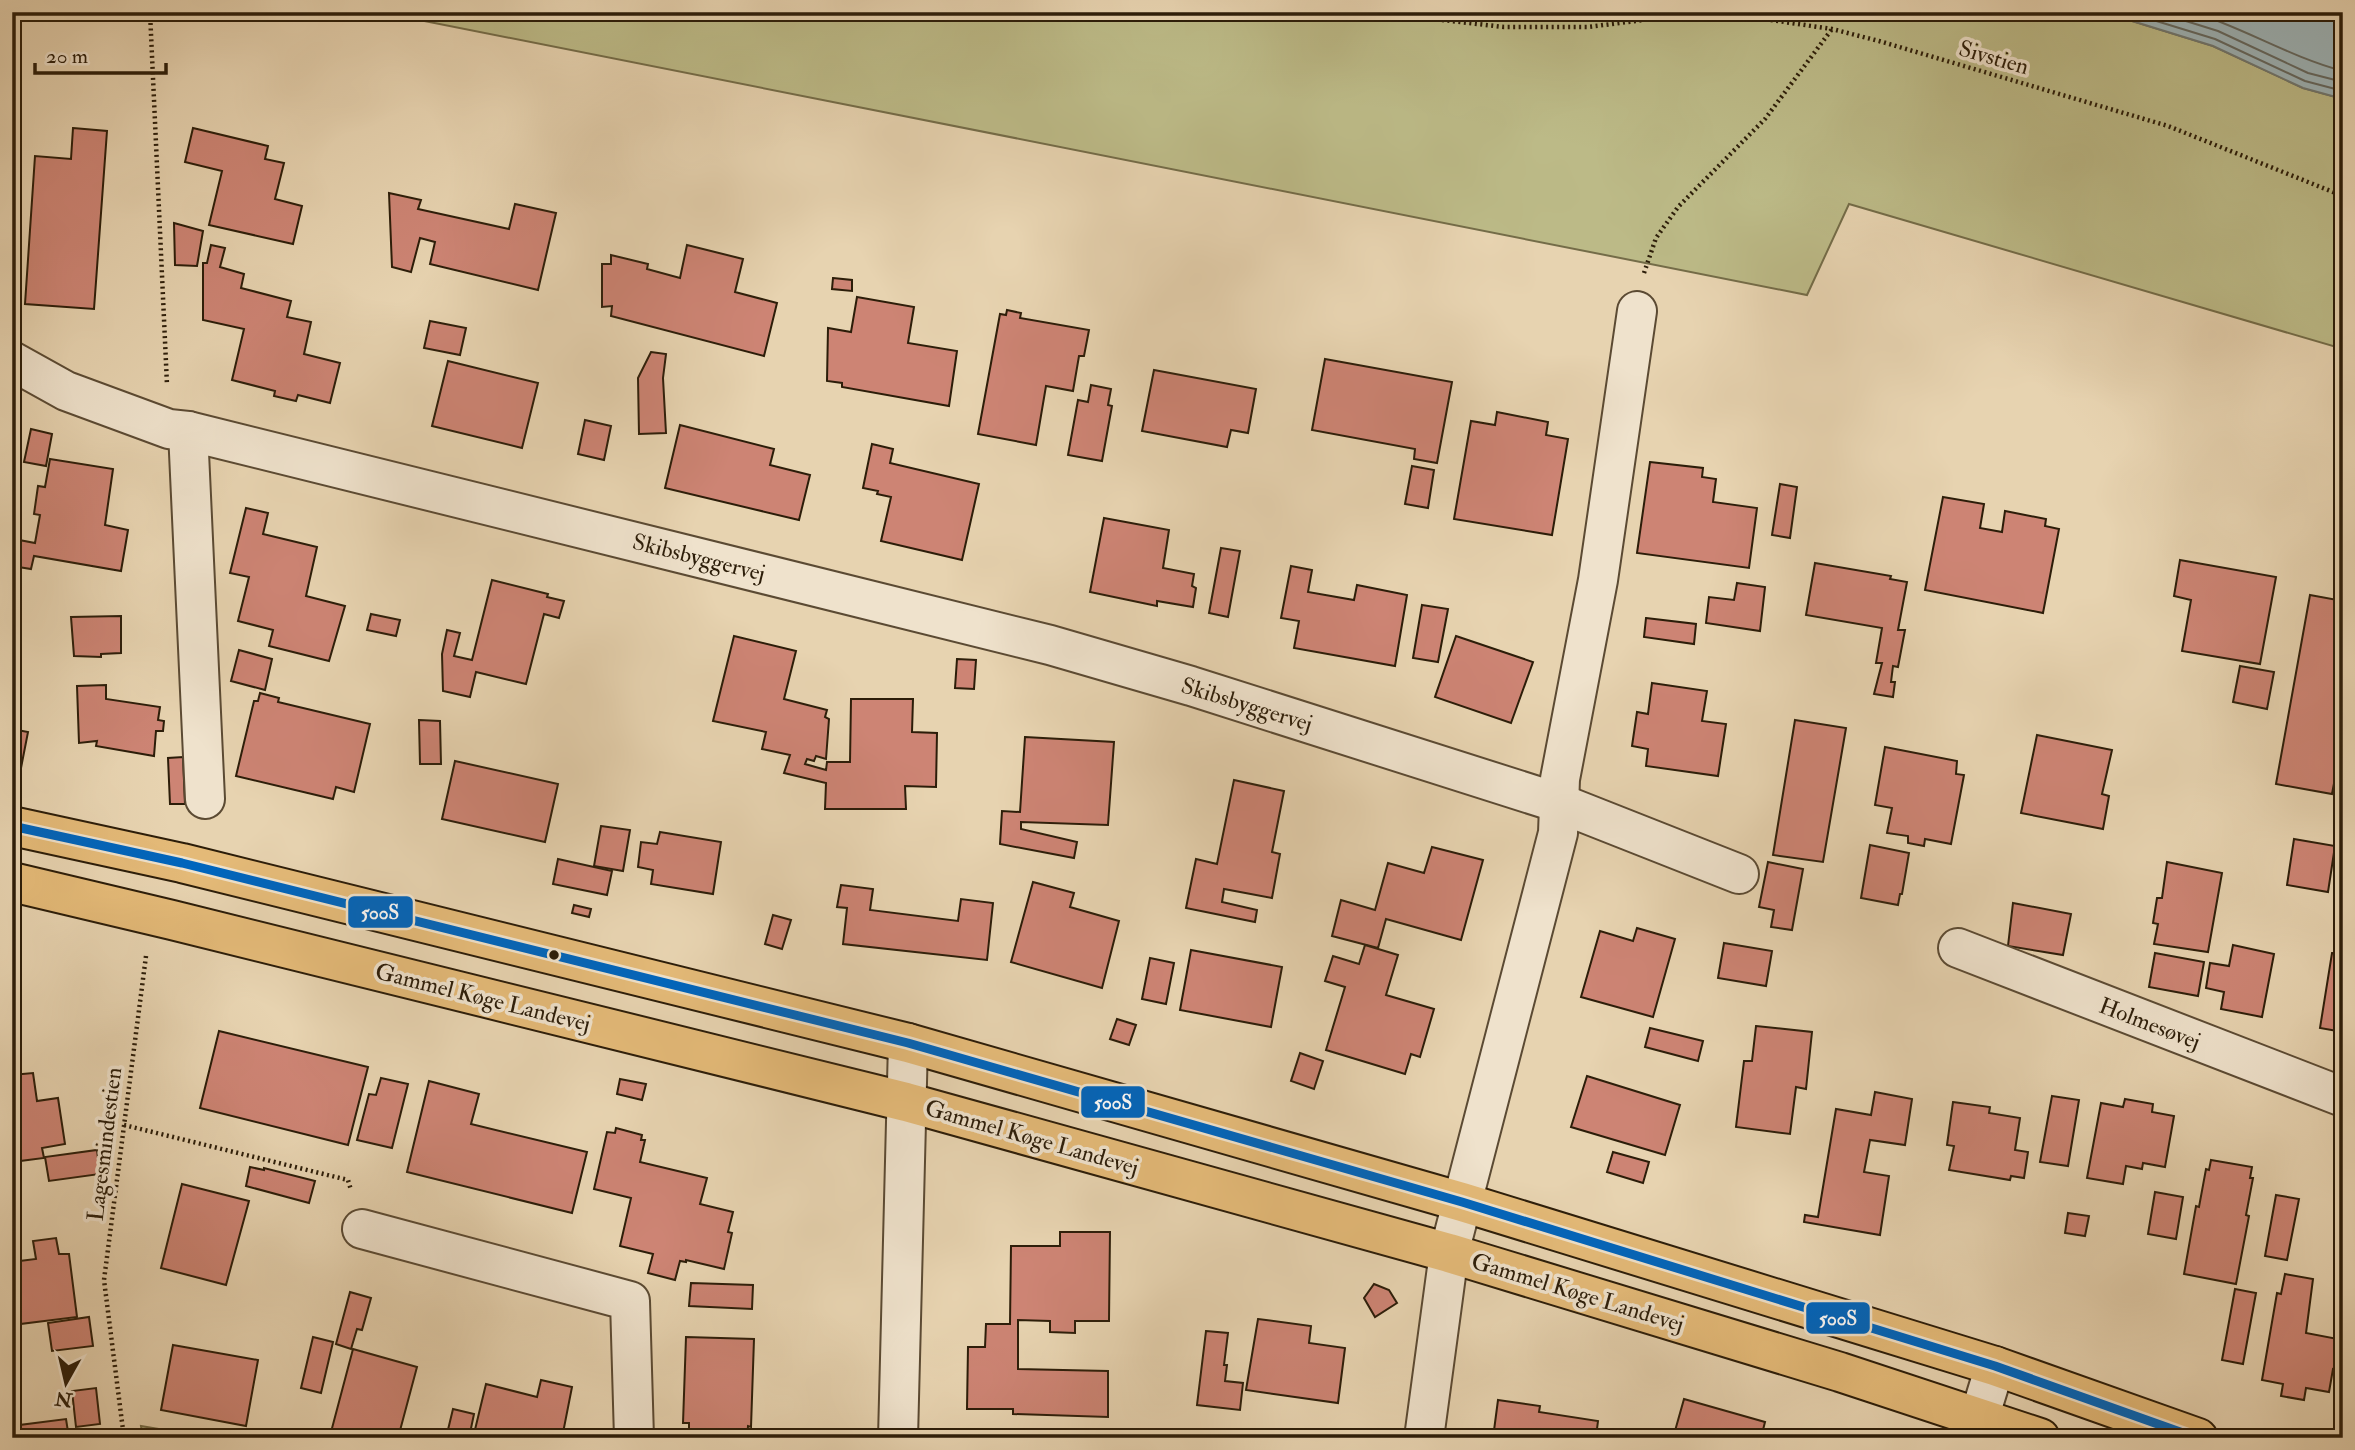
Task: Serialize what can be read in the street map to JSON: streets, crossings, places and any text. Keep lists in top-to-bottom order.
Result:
{
  "streets": {
    "main road": ["Gammel Køge Landevej"],
    "street": ["Skibsbyggervej", "Holmesøvej"],
    "path": ["Sivstien", "Lagesmindestien"]
  },
  "crossings": [
    ["Gammel Køge Landevej", "Lagesmindestien"]
  ],
  "lines": ["transit line 500S"],
  "scale_bar": "20 m",
  "north": "bottom"
}
